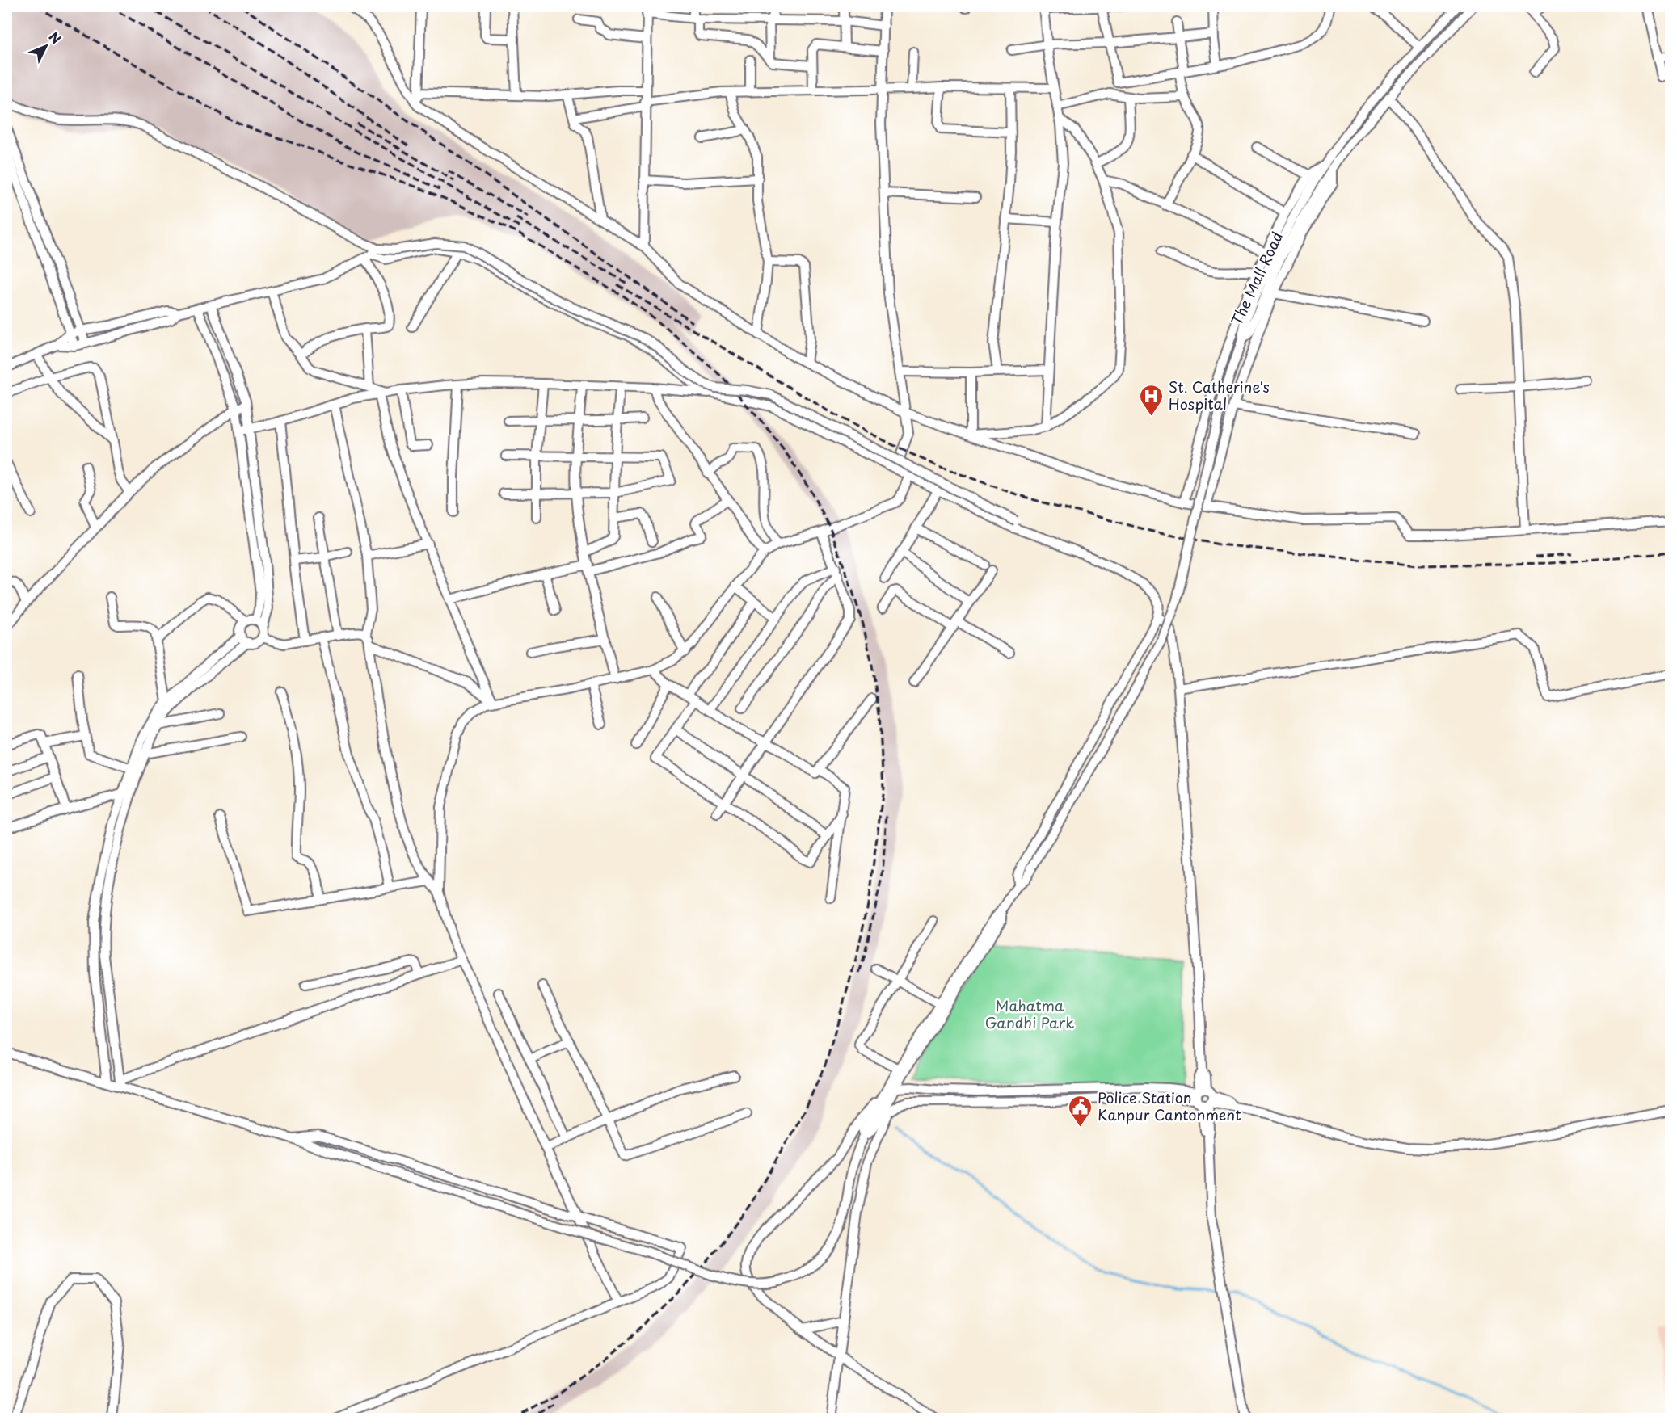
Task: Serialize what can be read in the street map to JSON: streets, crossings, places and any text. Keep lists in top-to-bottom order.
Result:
{
  "streets": {
    "street": ["The Mall Road"]
  },
  "parks": ["Mahatma Gandhi Park"],
  "places": {
    "hospital": ["St. Catherine's Hospital"],
    "public building": ["Police Station Kanpur Cantonment"]
  },
  "north": "top right"
}
